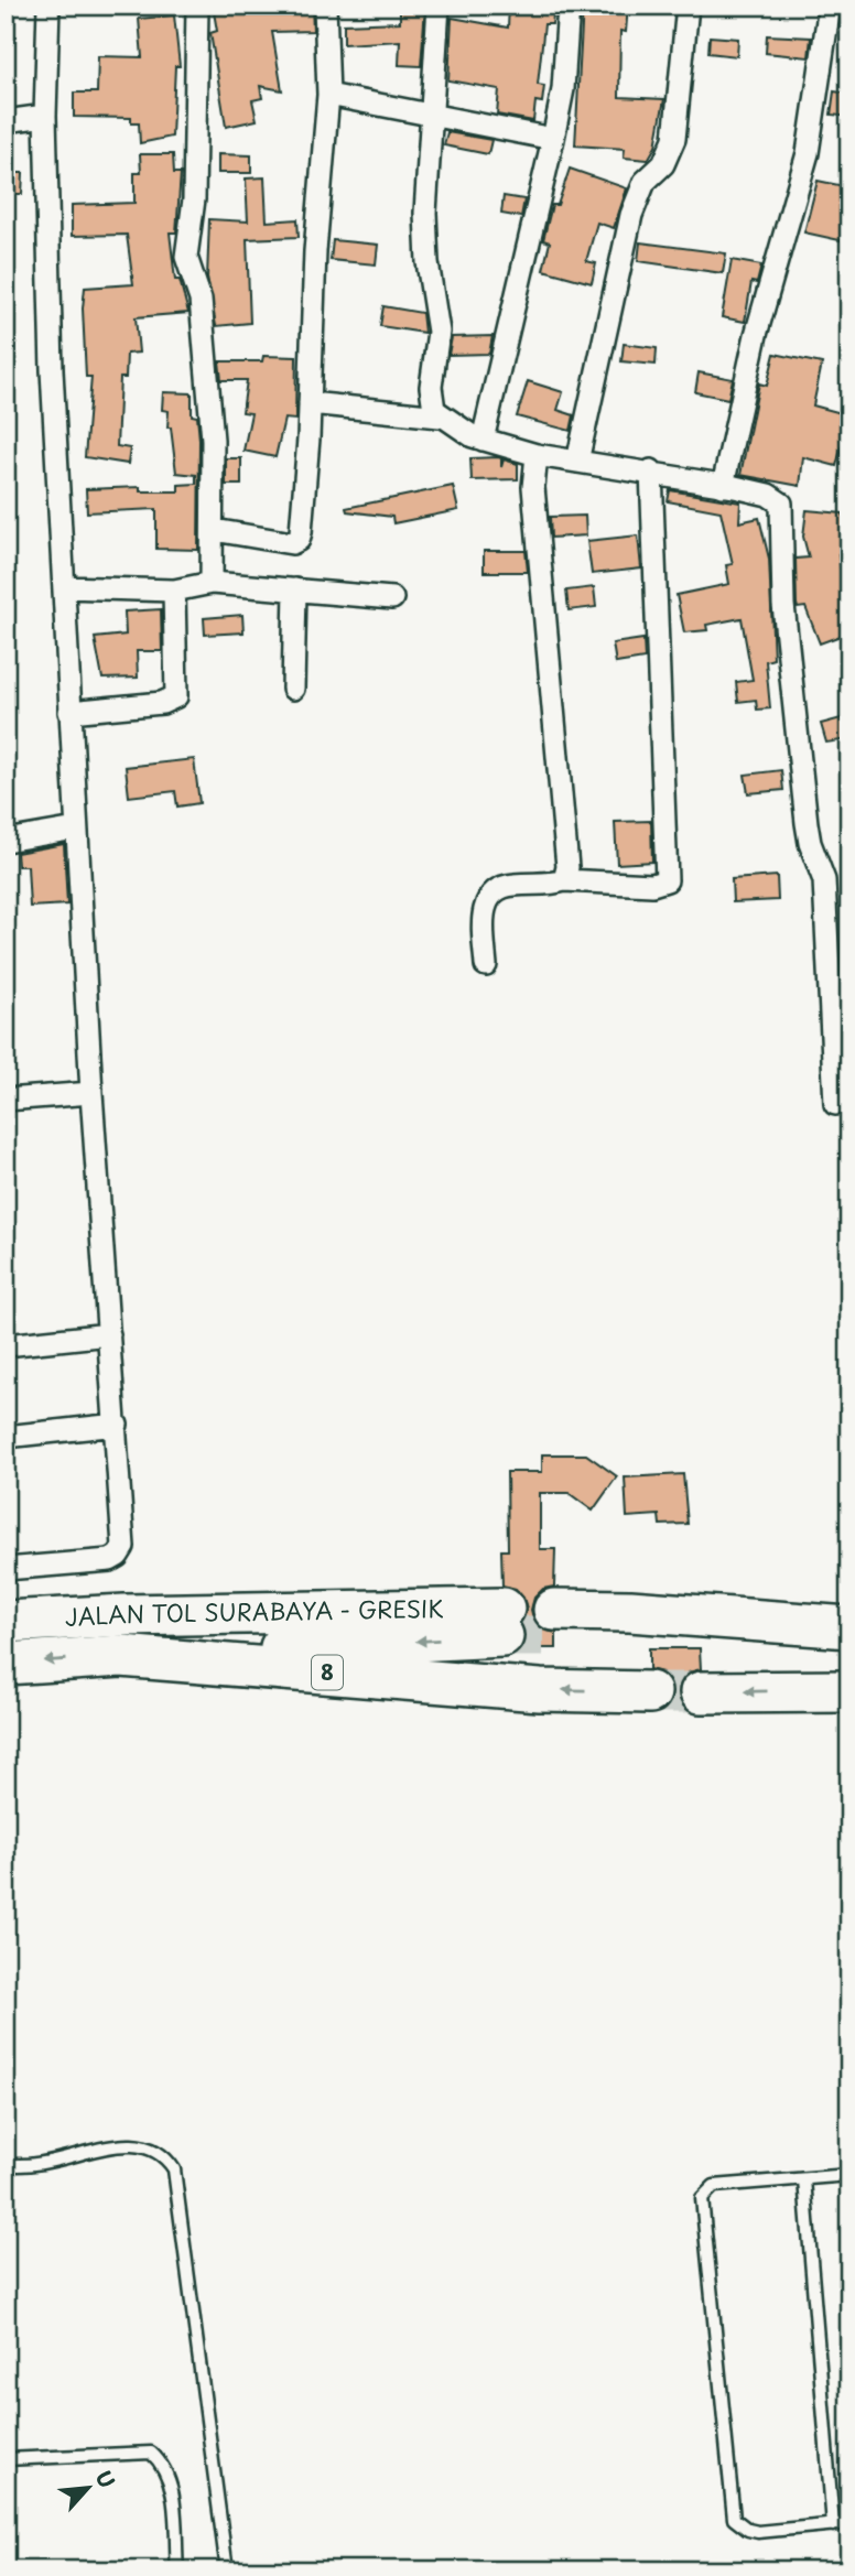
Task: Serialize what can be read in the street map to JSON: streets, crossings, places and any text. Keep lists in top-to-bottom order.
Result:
{
  "streets": {
    "highway": ["JALAN TOL SURABAYA - GRESIK", "8"]
  },
  "north": "top right"
}
